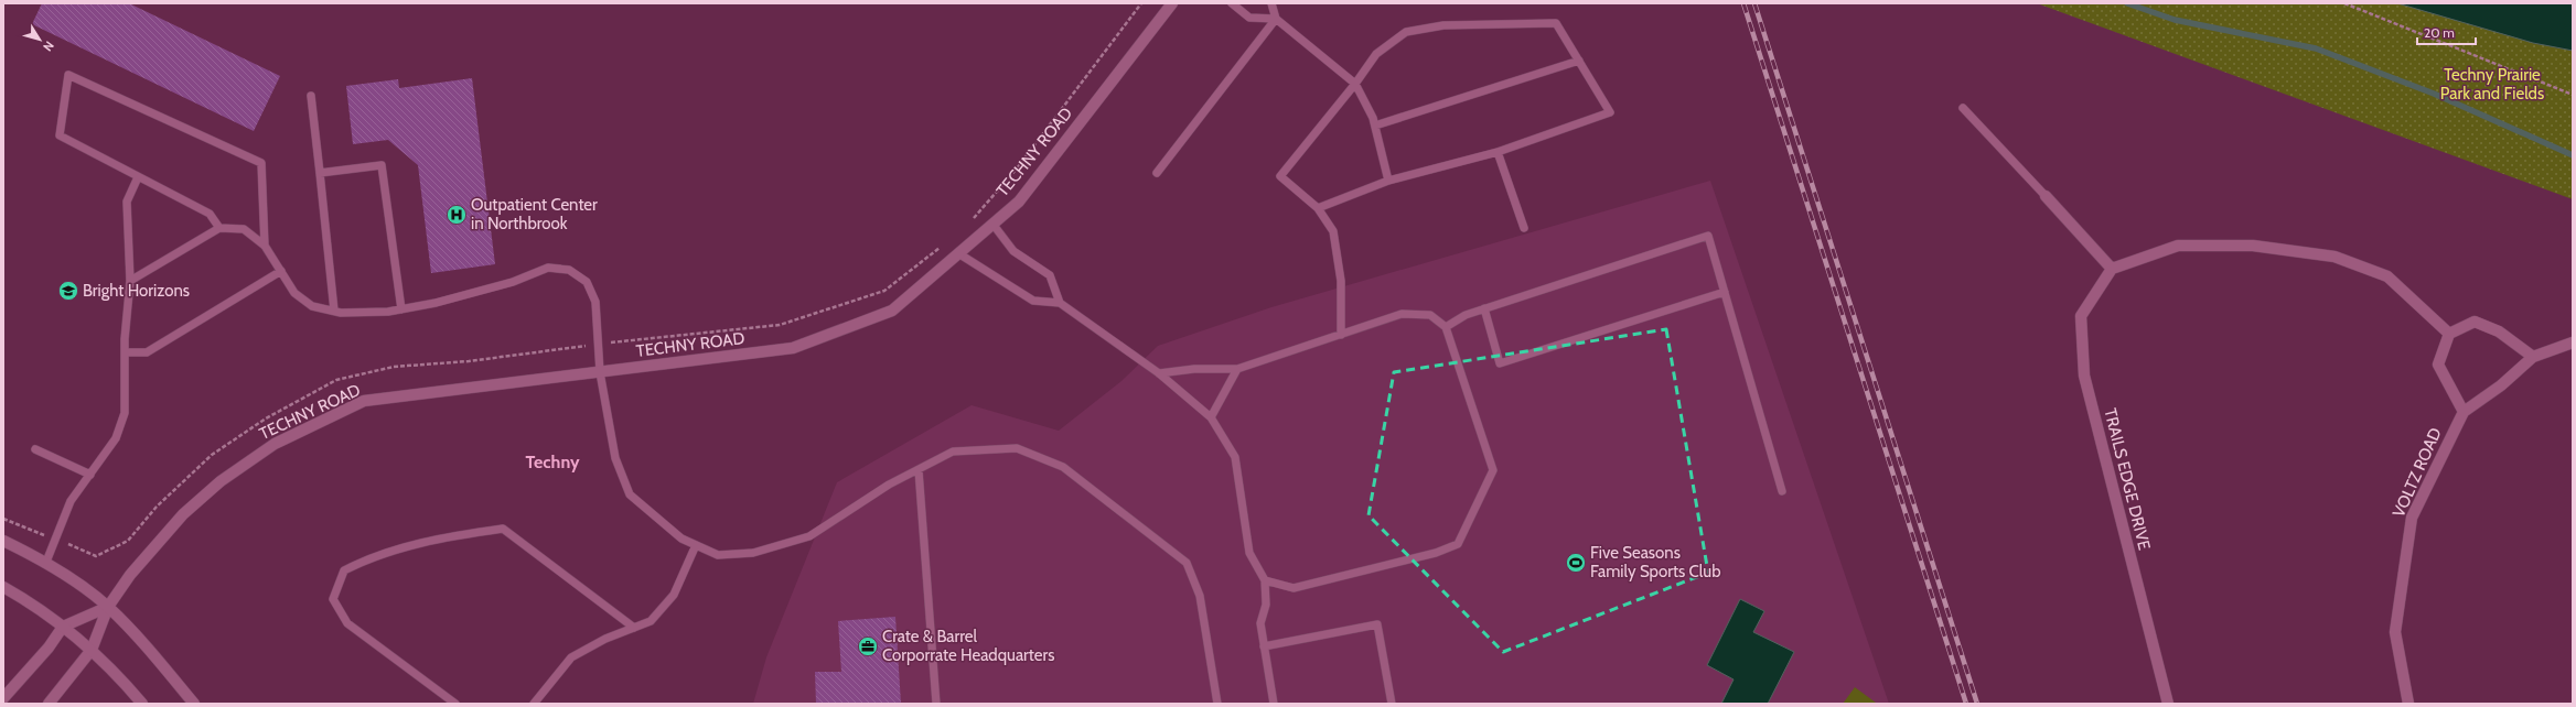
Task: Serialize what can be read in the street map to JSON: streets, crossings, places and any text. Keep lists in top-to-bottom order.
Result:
{
  "streets": {
    "street": ["TECHNY ROAD", "VOLTZ ROAD", "TRAILS EDGE DRIVE"]
  },
  "districts": ["Techny"],
  "parks": ["Techny Prairie Park and Fields"],
  "places": {
    "hospital": ["Outpatient Center in Northbrook"],
    "school or university": ["Bright Horizons"],
    "sports": ["Five Seasons Family Sports Club"],
    "office": ["Crate & Barrel Corporrate Headquarters"]
  },
  "scale_bar": "20 m",
  "north": "bottom right"
}
